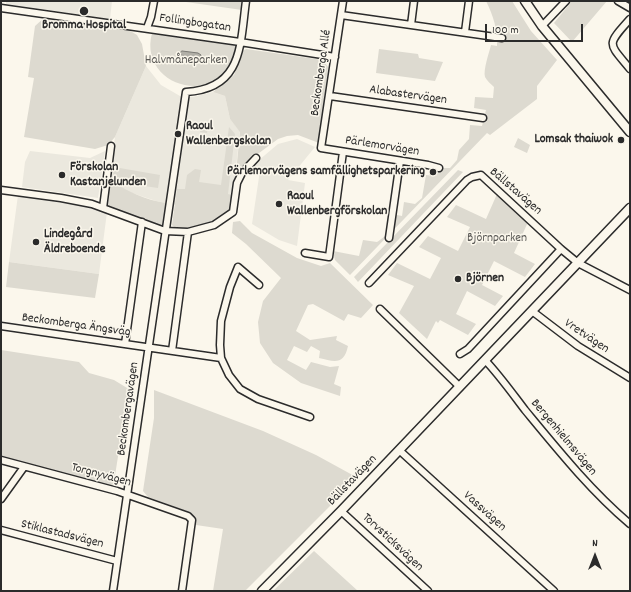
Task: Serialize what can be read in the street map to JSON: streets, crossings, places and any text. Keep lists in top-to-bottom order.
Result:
{
  "streets": {
    "street": [
      "Follingbogatan",
      "Beckomberga Allé",
      "Alabastervägen",
      "Pärlemorvägen",
      "Bällstavägen",
      "Beckomberga Ängsväg",
      "Vretvägen",
      "Beckombergavägen",
      "Bergenhielmsvägen",
      "Torgnyvägen",
      "Vassvägen",
      "Stiklastadsvägen",
      "Torvsticksvägen"
    ]
  },
  "crossings": [
    ["Follingbogatan", "Beckomberga Allé"],
    ["Follingbogatan", "Beckombergavägen"],
    ["Beckomberga Allé", "Alabastervägen"],
    ["Beckomberga Allé", "Pärlemorvägen"],
    ["Bällstavägen", "Vretvägen"],
    ["Bällstavägen", "Bergenhielmsvägen"],
    ["Bällstavägen", "Vassvägen"],
    ["Bällstavägen", "Torvsticksvägen"],
    ["Beckomberga Ängsväg", "Beckombergavägen"],
    ["Beckombergavägen", "Torgnyvägen"],
    ["Beckombergavägen", "Stiklastadsvägen"]
  ],
  "parks": ["Halvmåneparken", "Björnparken"],
  "places": [
    "Bromma Hospital",
    "Raoul Wallenbergskolan",
    "Lomsak thaiwok",
    "Pärlemorvägens samfällighetsparkering",
    "Förskolan Kastanjelunden",
    "Raoul Wallenbergförskolan",
    "Lindegård Äldreboende",
    "Björnen"
  ],
  "scale_bar": "100 m",
  "north": "top"
}
